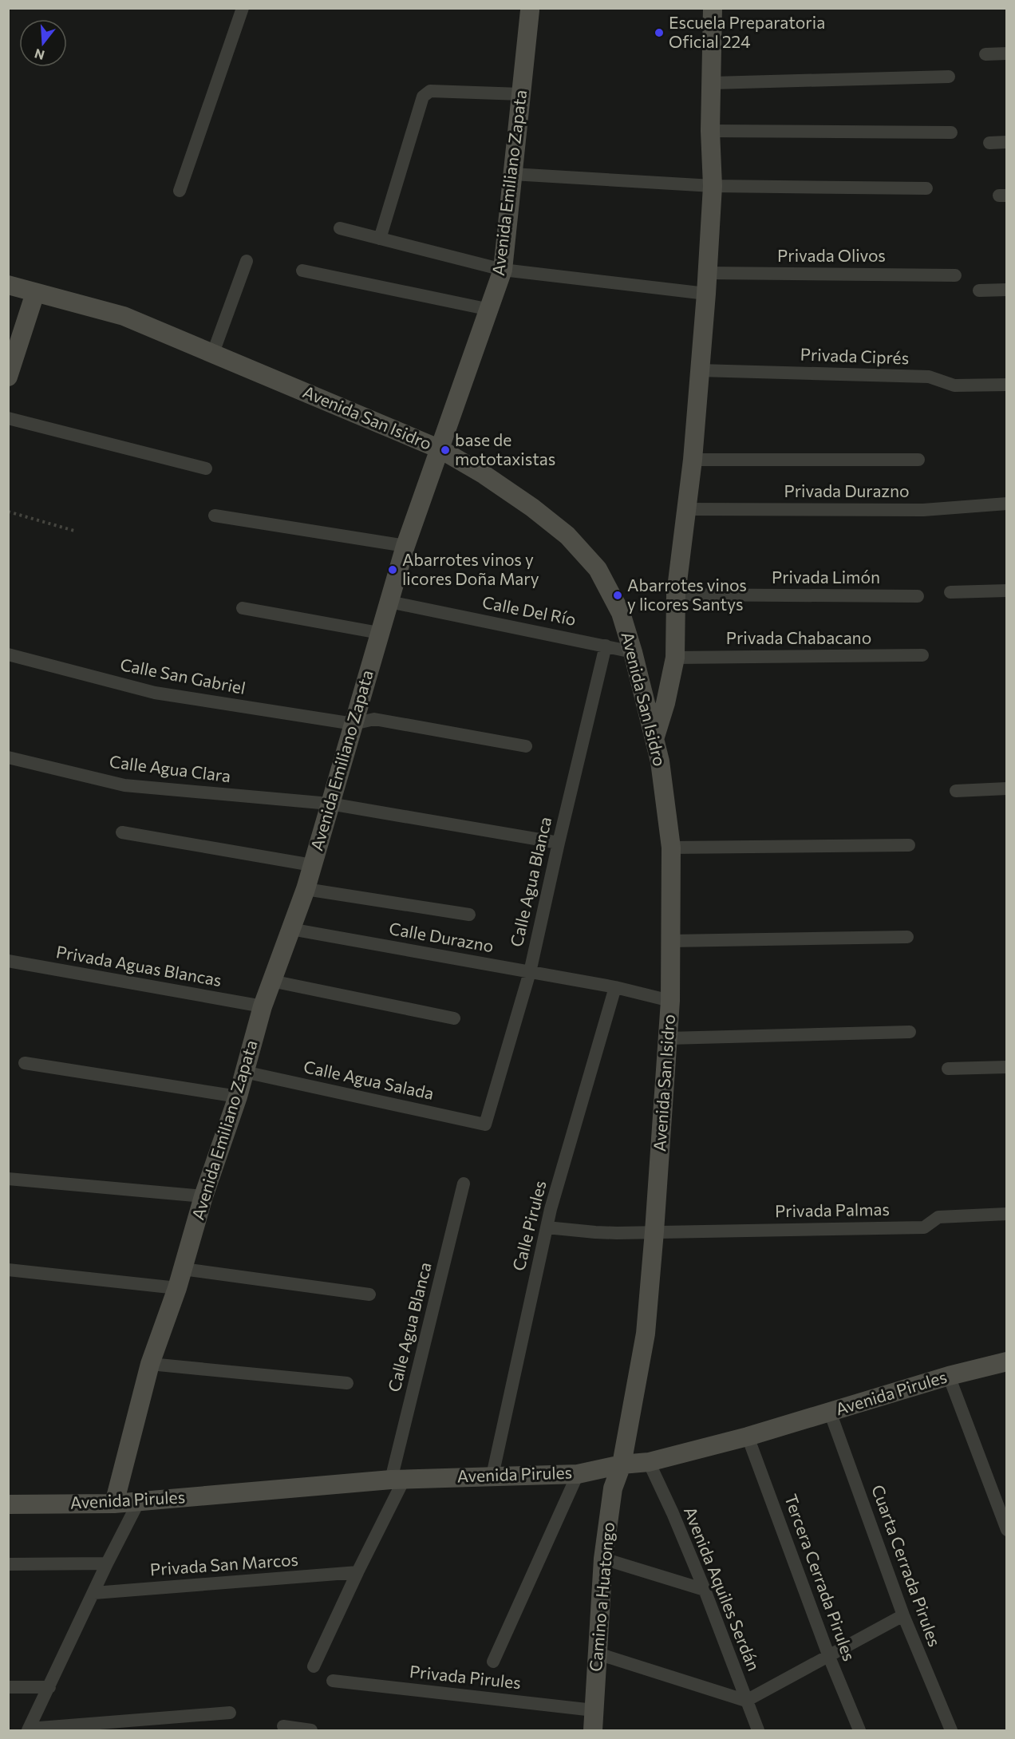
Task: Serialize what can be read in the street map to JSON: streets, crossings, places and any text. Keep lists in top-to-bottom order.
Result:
{
  "streets": {
    "main road": [
      "Avenida Emiliano Zapata",
      "Avenida San Isidro",
      "Avenida Pirules",
      "Camino a Huatongo"
    ],
    "street": [
      "Privada Olivos",
      "Privada Ciprés",
      "Privada Durazno",
      "Privada Limón",
      "Calle Del Río",
      "Privada Chabacano",
      "Calle San Gabriel",
      "Calle Agua Clara",
      "Calle Agua Blanca",
      "Calle Durazno",
      "Privada Aguas Blancas",
      "Calle Agua Salada",
      "Privada Palmas",
      "Calle Pirules",
      "Privada San Marcos",
      "Cuarta Cerrada Pirules",
      "Tercera Cerrada Pirules",
      "Avenida Aquiles Serdán",
      "Privada Pirules"
    ]
  },
  "crossings": [
    ["Avenida Emiliano Zapata", "Avenida San Isidro"],
    ["Avenida Emiliano Zapata", "Calle Del Río"],
    ["Avenida Emiliano Zapata", "Calle San Gabriel"],
    ["Avenida Emiliano Zapata", "Calle Agua Clara"],
    ["Avenida Emiliano Zapata", "Calle Durazno"],
    ["Avenida Emiliano Zapata", "Privada Aguas Blancas"],
    ["Avenida Emiliano Zapata", "Calle Agua Salada"],
    ["Avenida Emiliano Zapata", "Avenida Pirules"],
    ["Avenida San Isidro", "Calle Del Río"],
    ["Avenida San Isidro", "Calle Durazno"],
    ["Avenida San Isidro", "Privada Palmas"],
    ["Avenida San Isidro", "Avenida Pirules"],
    ["Avenida San Isidro", "Camino a Huatongo"],
    ["Calle Del Río", "Calle Agua Blanca"],
    ["Calle Agua Clara", "Calle Agua Blanca"],
    ["Calle Agua Blanca", "Calle Durazno"],
    ["Calle Agua Blanca", "Calle Agua Salada"],
    ["Calle Agua Blanca", "Avenida Pirules"],
    ["Calle Agua Blanca", "Privada San Marcos"],
    ["Calle Durazno", "Calle Pirules"],
    ["Privada Palmas", "Calle Pirules"],
    ["Calle Pirules", "Avenida Pirules"],
    ["Avenida Pirules", "Cuarta Cerrada Pirules"],
    ["Avenida Pirules", "Tercera Cerrada Pirules"],
    ["Avenida Pirules", "Avenida Aquiles Serdán"],
    ["Avenida Pirules", "Camino a Huatongo"],
    ["Camino a Huatongo", "Privada Pirules"]
  ],
  "places": [
    "Escuela Preparatoria Oficial 224",
    "base de mototaxistas",
    "Abarrotes vinos y licores Doña Mary",
    "Abarrotes vinos y licores Santys"
  ],
  "north": "bottom"
}
